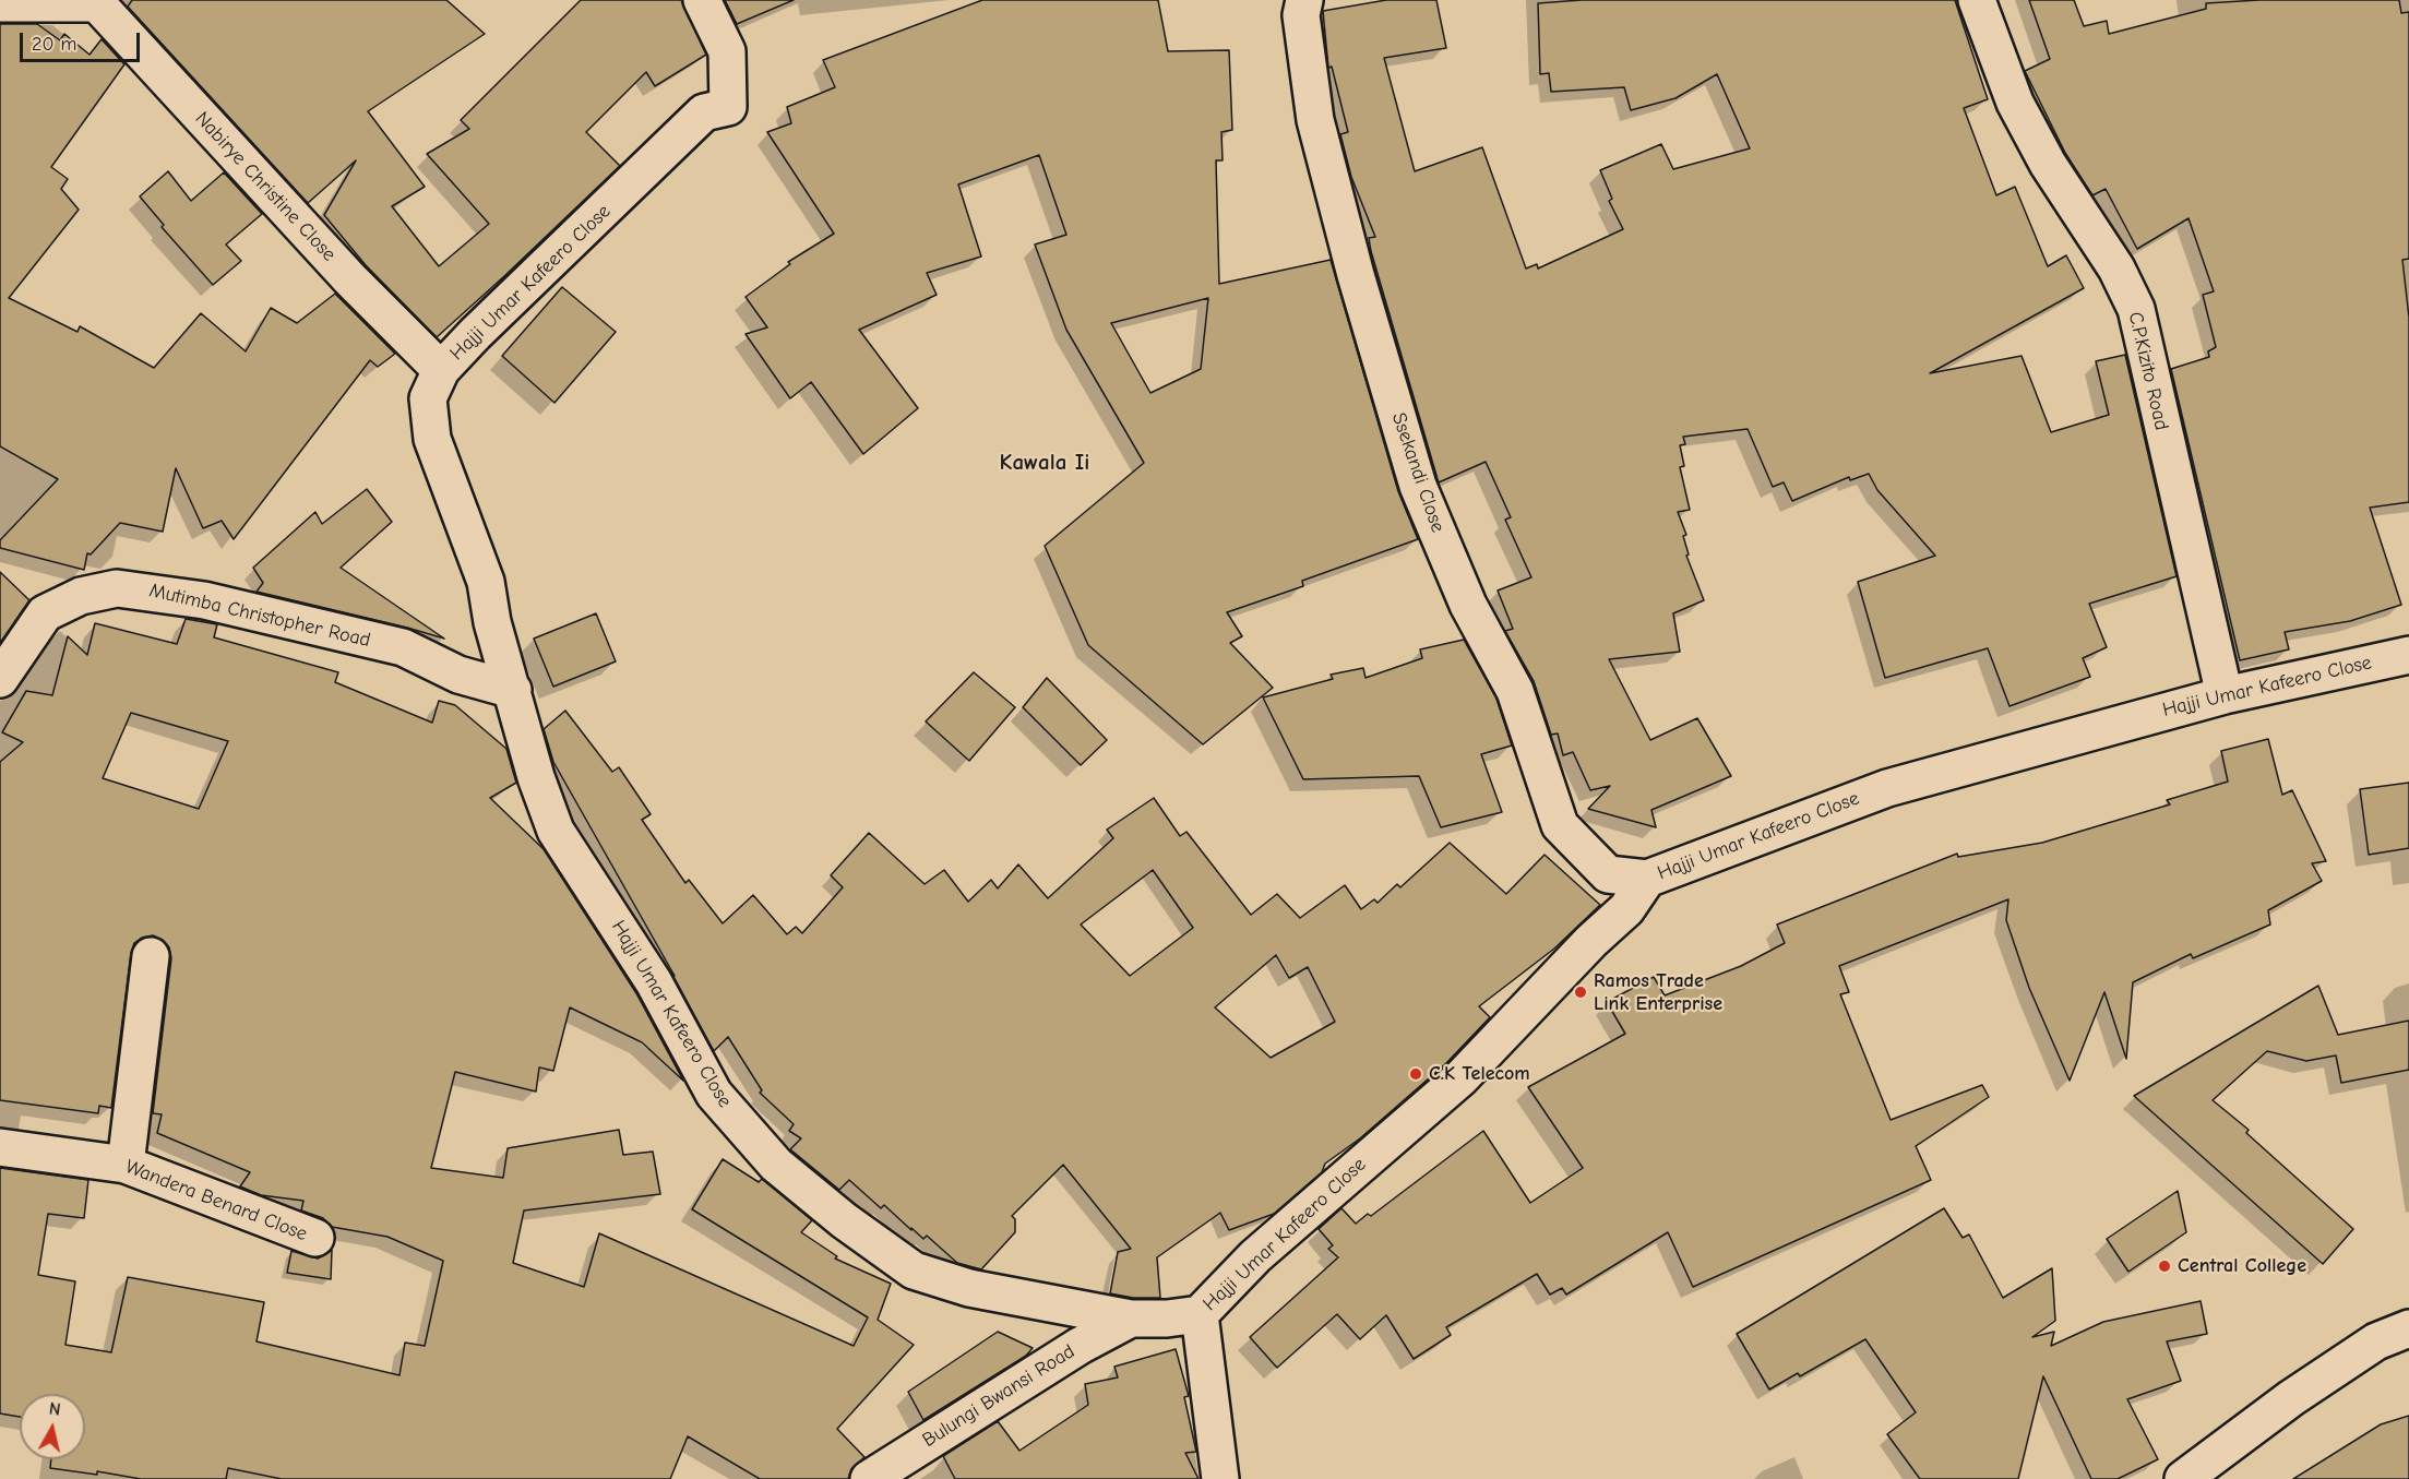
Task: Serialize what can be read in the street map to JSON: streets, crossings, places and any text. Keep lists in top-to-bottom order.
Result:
{
  "streets": {
    "street": [
      "Nabirye Christine Close",
      "Hajji Umar Kafeero Close",
      "C.P.Kizito Road",
      "Ssekandi Close",
      "Mutimba Christopher Road",
      "Wandera Benard Close",
      "Bulungi Bwansi Road"
    ]
  },
  "crossings": [
    ["Nabirye Christine Close", "Hajji Umar Kafeero Close"],
    ["Hajji Umar Kafeero Close", "C.P.Kizito Road"],
    ["Hajji Umar Kafeero Close", "Ssekandi Close"],
    ["Hajji Umar Kafeero Close", "Mutimba Christopher Road"],
    ["Hajji Umar Kafeero Close", "Bulungi Bwansi Road"]
  ],
  "districts": ["Kawala Ii"],
  "places": ["Ramos Trade Link Enterprise", "C.K Telecom", "Central College"],
  "scale_bar": "20 m",
  "north": "top"
}
